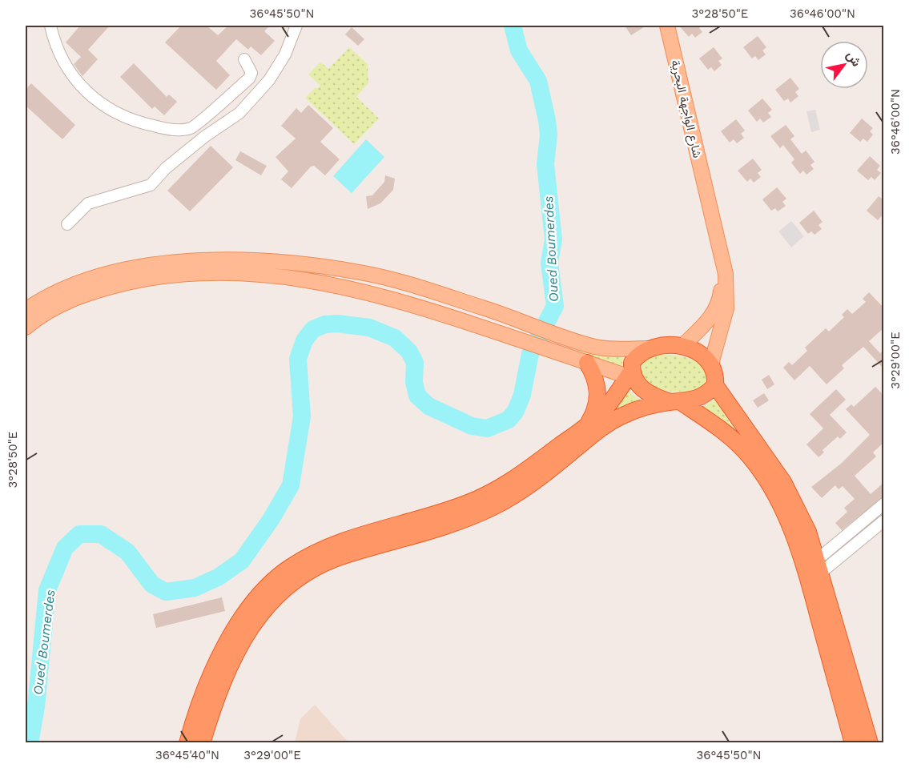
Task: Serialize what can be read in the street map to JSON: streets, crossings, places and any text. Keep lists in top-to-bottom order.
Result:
{
  "streets": {
    "main road": ["شارع الواجهة البحرية"]
  },
  "water": ["Oued Boumerdes"],
  "north": "top right",
  "coordinates": [
    "36°45'50\"N",
    "3°28'50\"E",
    "36°46'00\"N",
    "3°29'00\"E",
    "36°45'40\"N"
  ]
}
